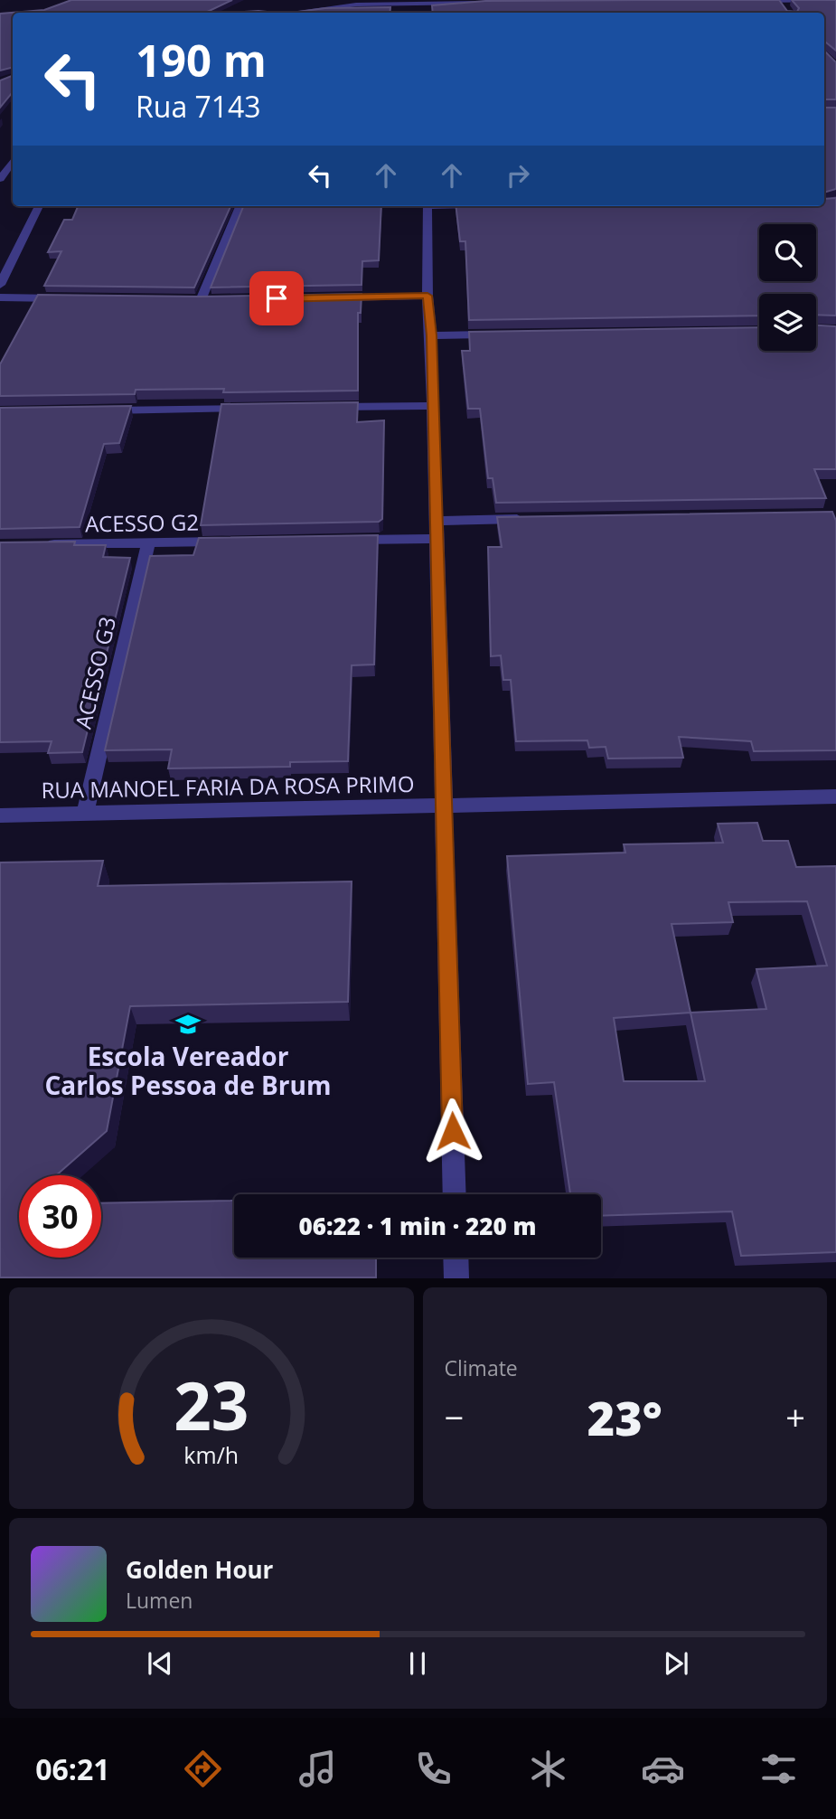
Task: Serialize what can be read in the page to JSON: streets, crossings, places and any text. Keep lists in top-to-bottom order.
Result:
{
  "streets": {
    "street": ["ACESSO G2", "ACESSO G3", "RUA MANOEL FARIA DA ROSA PRIMO"]
  },
  "crossings": [
    ["ACESSO G2", "ACESSO G3"],
    ["ACESSO G3", "RUA MANOEL FARIA DA ROSA PRIMO"]
  ],
  "places": {
    "school or university": ["Escola Vereador Carlos Pessoa de Brum"]
  },
  "page": {
    "turn": ["190 m", "Rua 7143"],
    "limit": "30",
    "trip": "06:22 · 1 min · 220 m",
    "tile": "Climate",
    "heat": ["−", "23°", "+"],
    "song": ["Golden Hour", "Lumen"],
    "tabs": "06:21",
    "gauge": ["23", "km/h"]
  }
}
